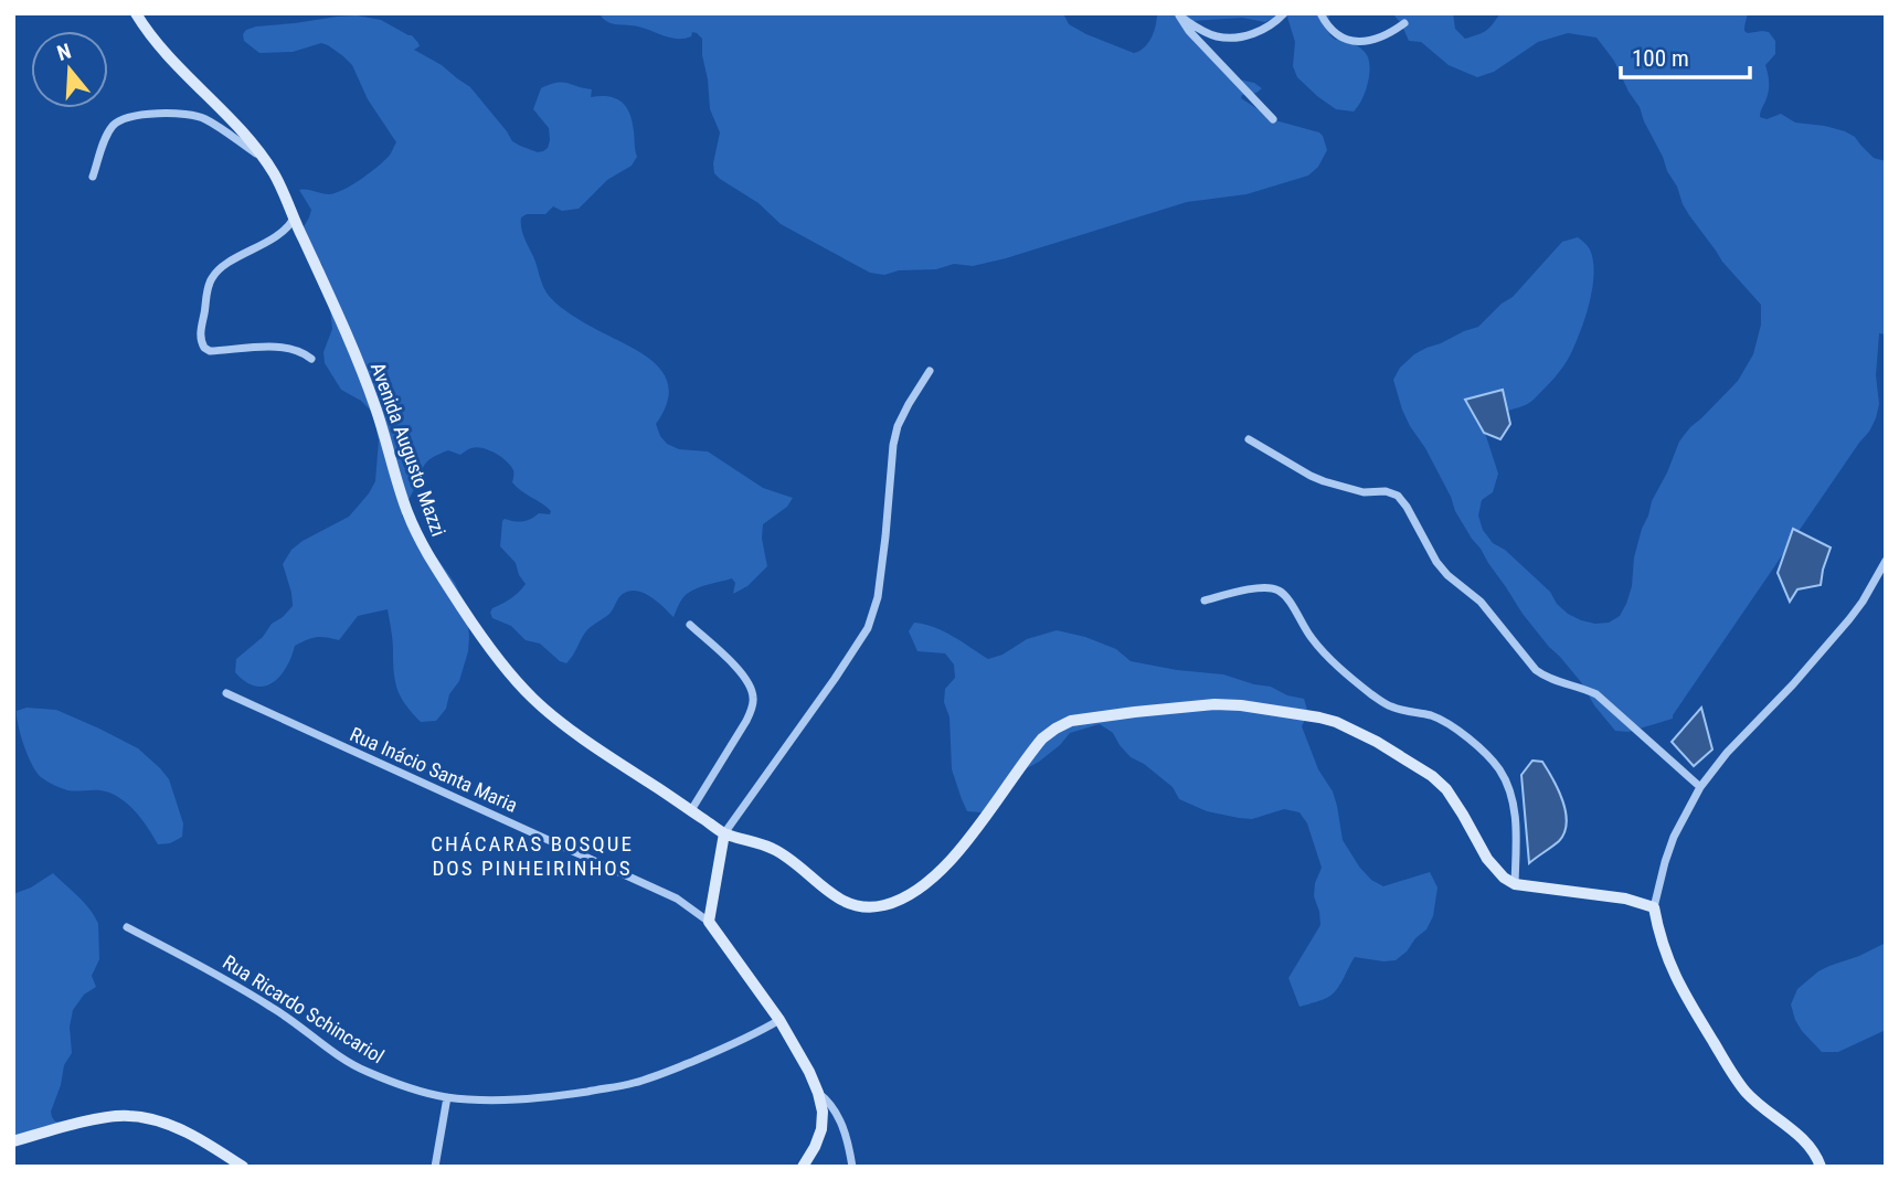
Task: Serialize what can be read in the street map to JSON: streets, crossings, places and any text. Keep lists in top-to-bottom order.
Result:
{
  "streets": {
    "street": ["Avenida Augusto Mazzi", "Rua Inácio Santa Maria", "Rua Ricardo Schincariol"]
  },
  "districts": ["CHÁCARAS BOSQUE DOS PINHEIRINHOS"],
  "scale_bar": "100 m",
  "north": "top"
}
